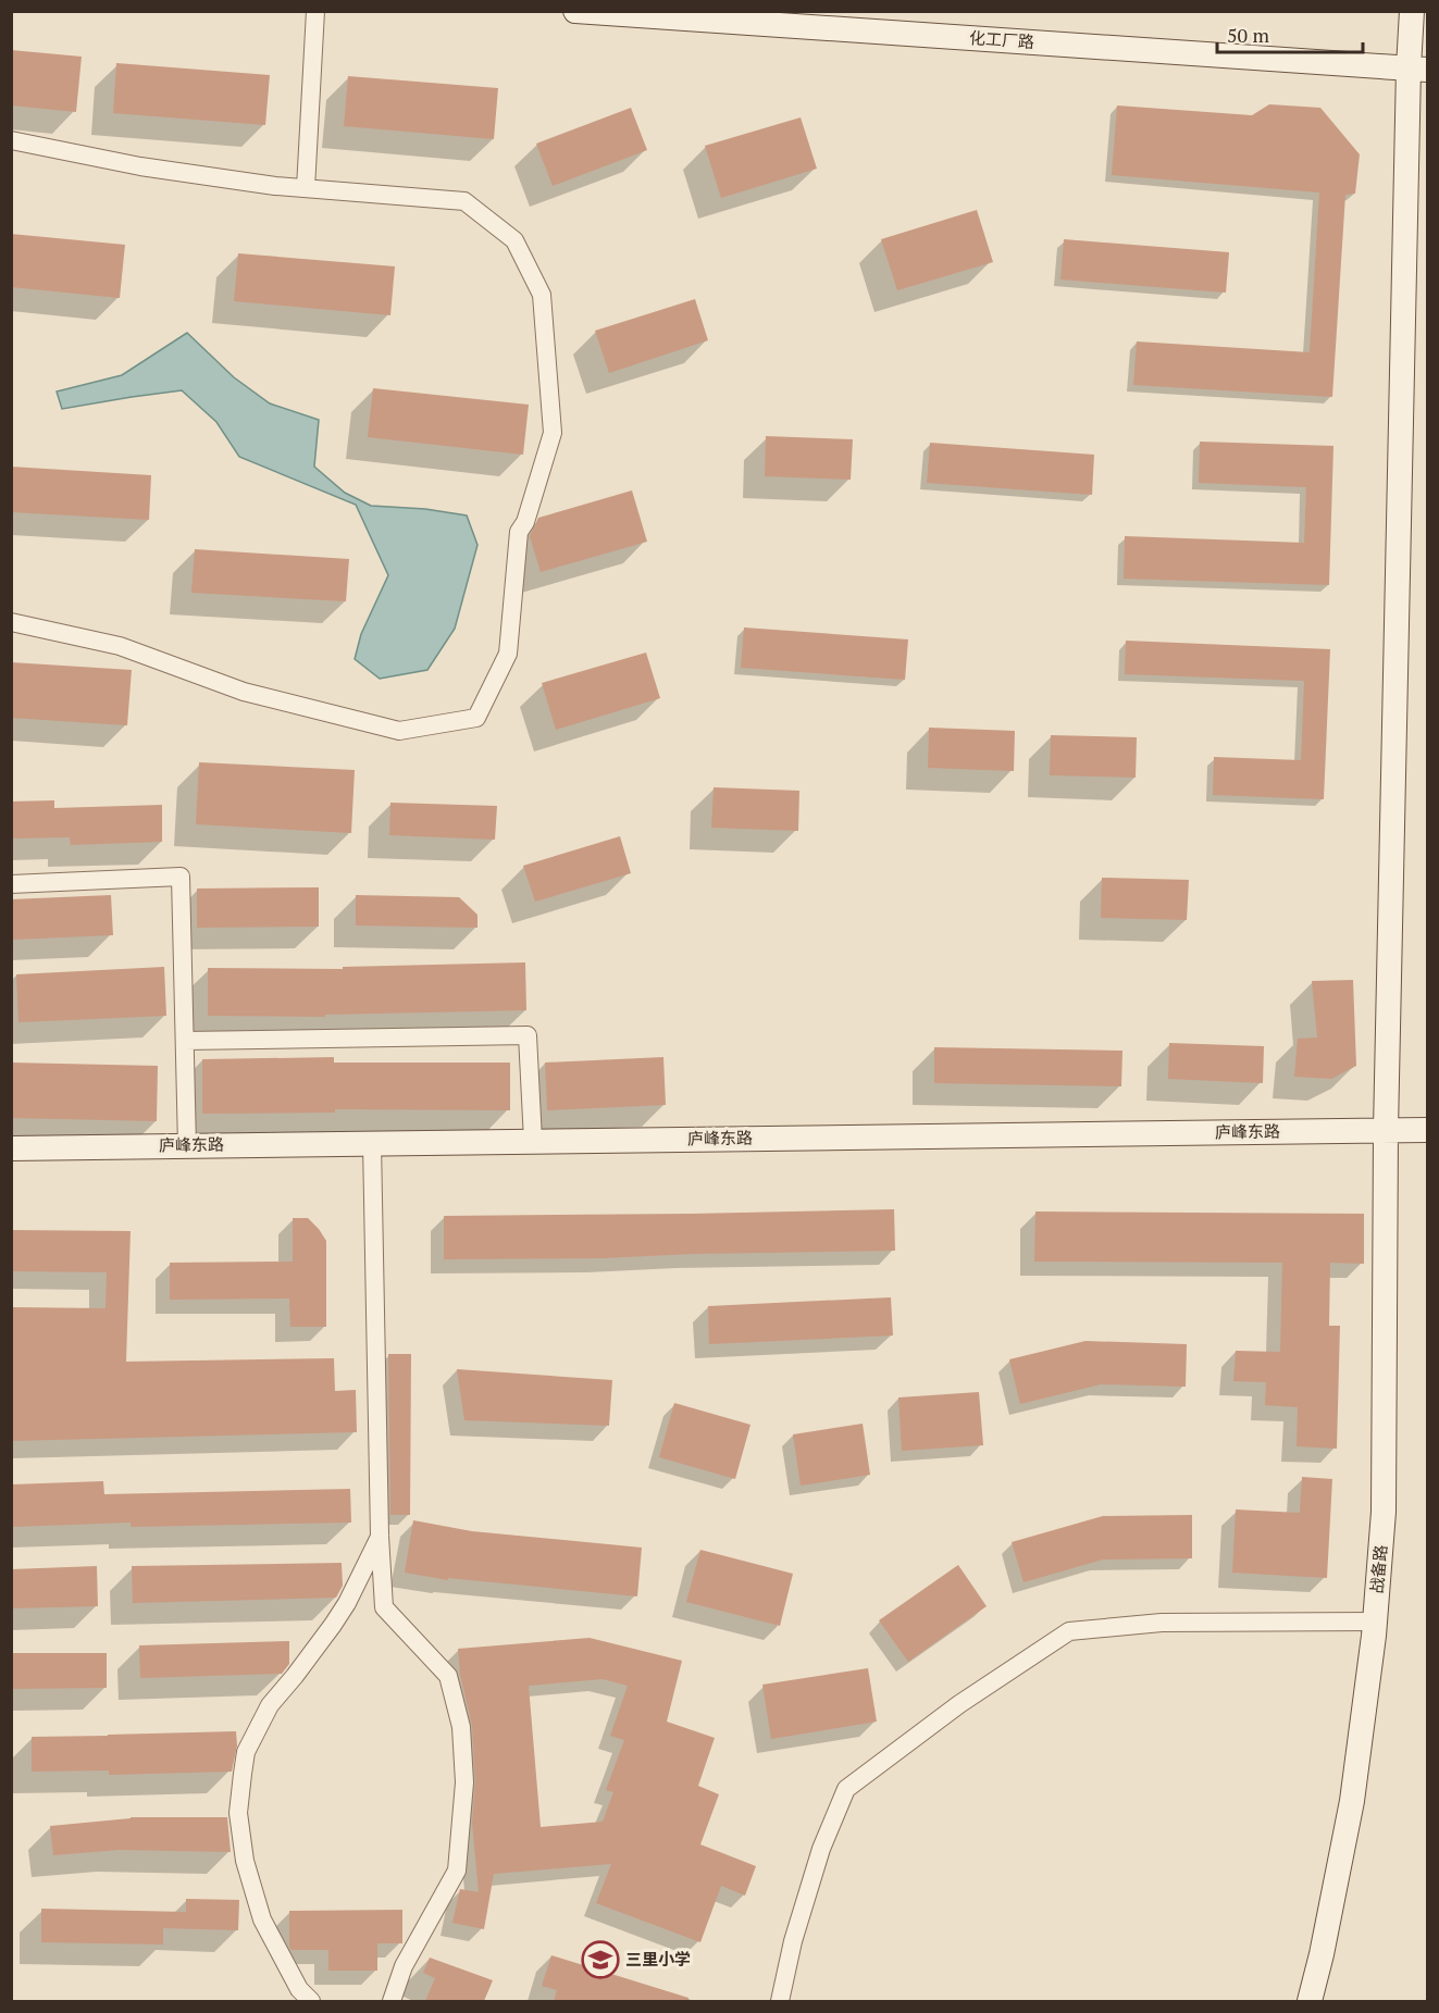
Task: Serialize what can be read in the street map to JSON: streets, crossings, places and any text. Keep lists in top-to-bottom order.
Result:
{
  "streets": {
    "street": ["化工厂路", "庐峰东路", "战备路"]
  },
  "crossings": [
    ["化工厂路", "战备路"],
    ["庐峰东路", "战备路"]
  ],
  "places": {
    "school or university": ["三里小学"]
  },
  "scale_bar": "50 m"
}
